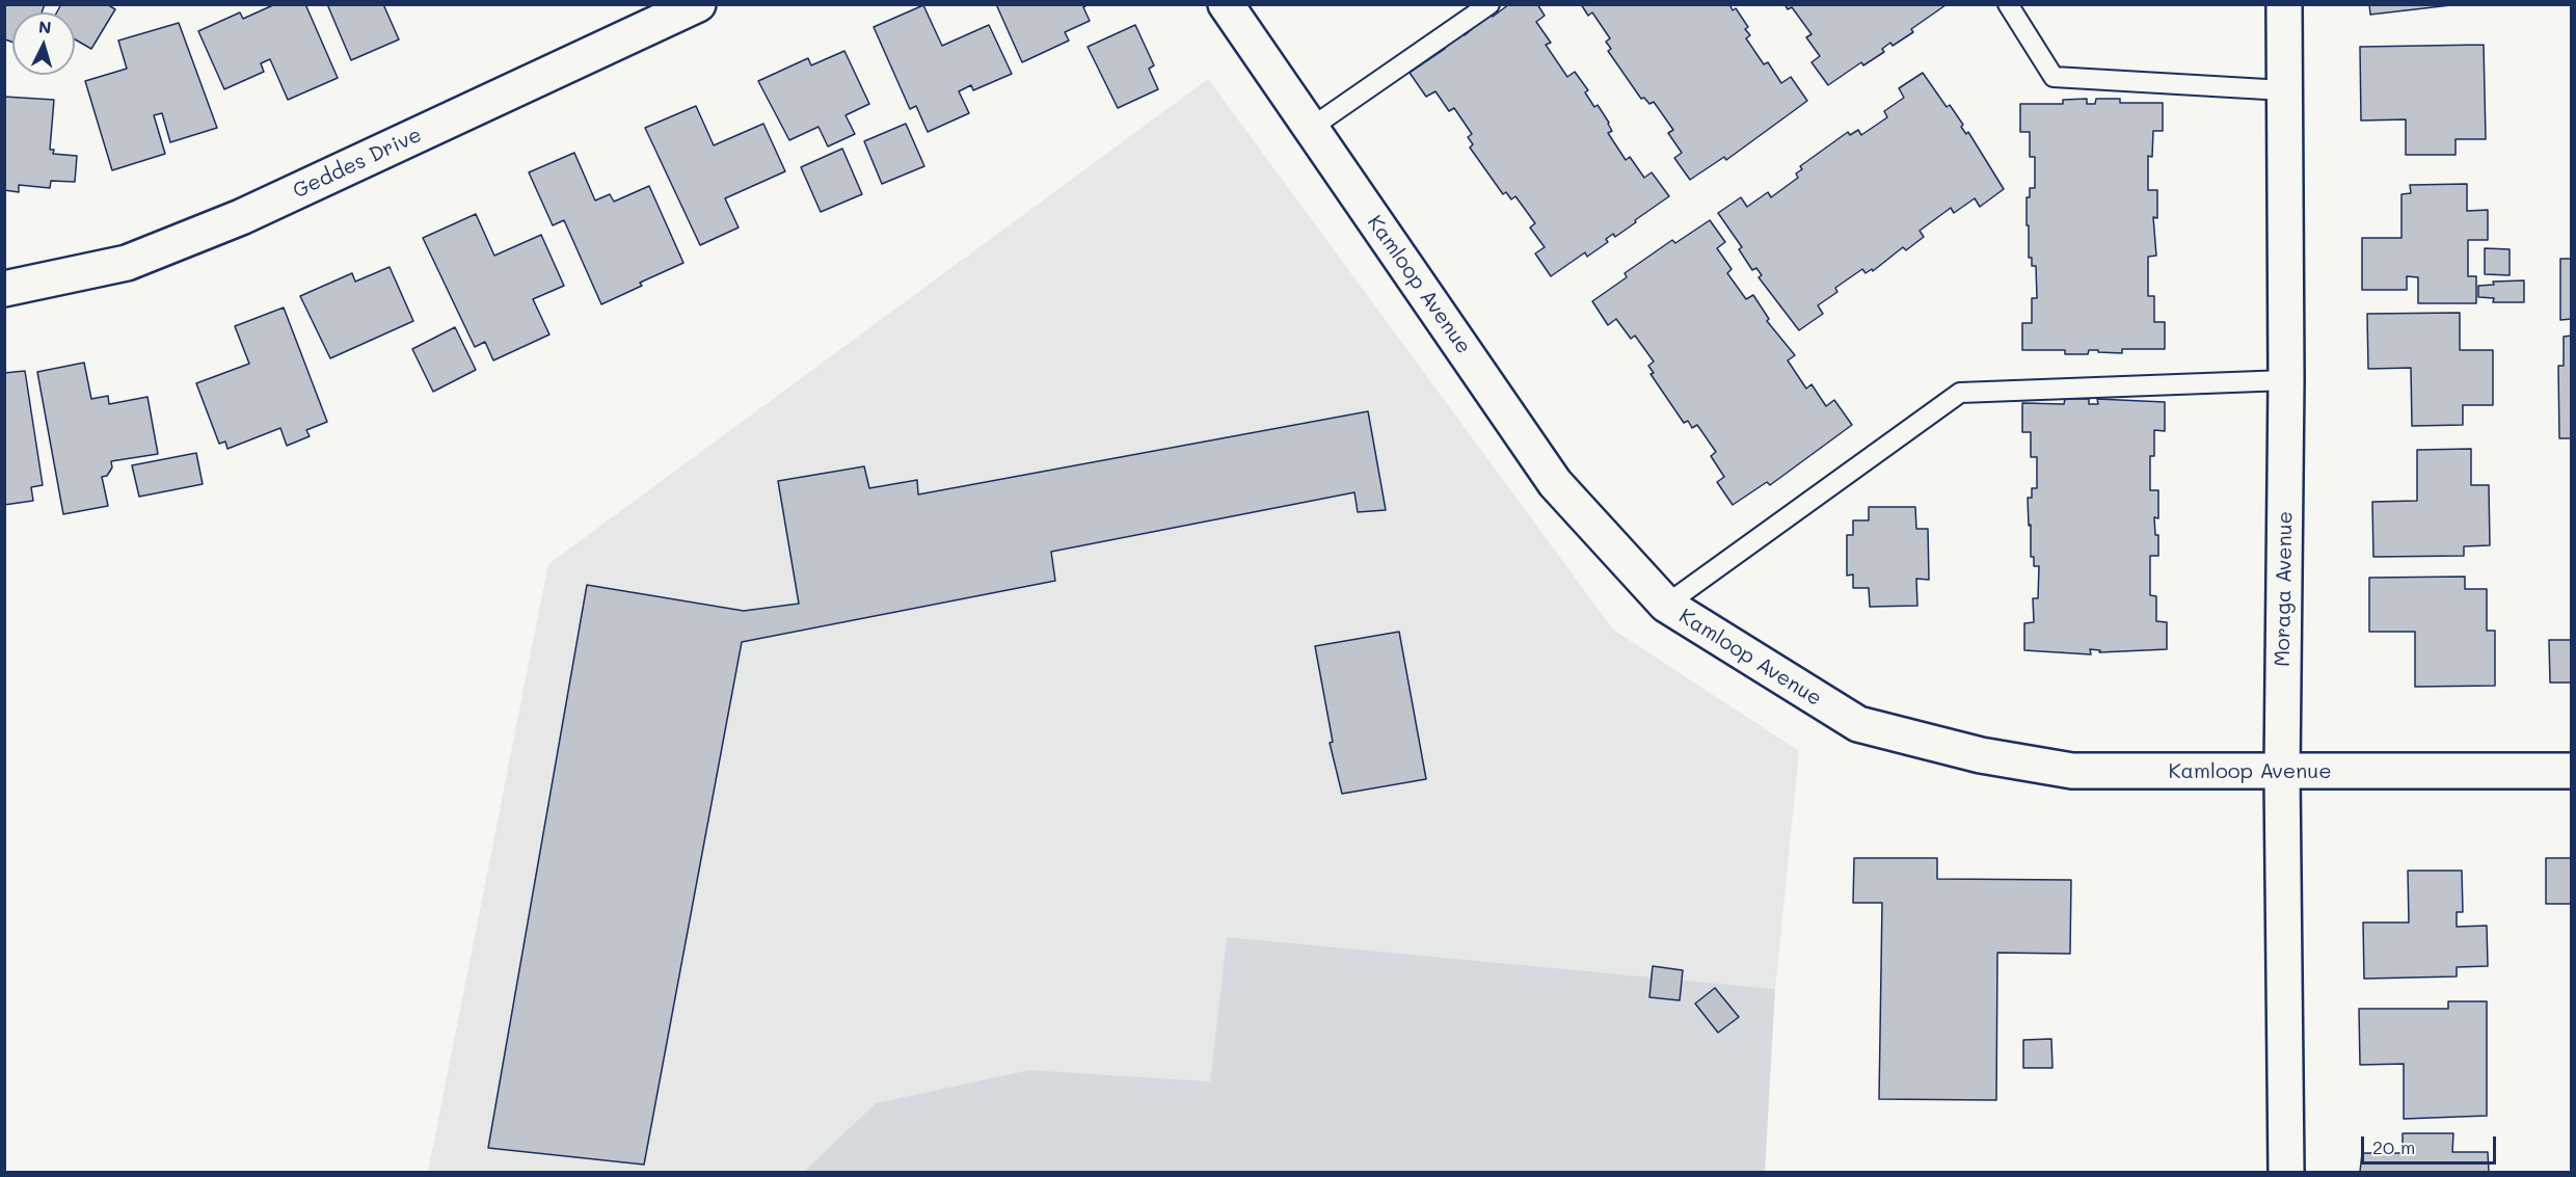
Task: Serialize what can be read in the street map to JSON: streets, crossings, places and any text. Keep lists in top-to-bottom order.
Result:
{
  "streets": {
    "street": ["Geddes Drive", "Kamloop Avenue", "Moraga Avenue"]
  },
  "crossings": [
    ["Kamloop Avenue", "Moraga Avenue"]
  ],
  "scale_bar": "20 m",
  "north": "top"
}
